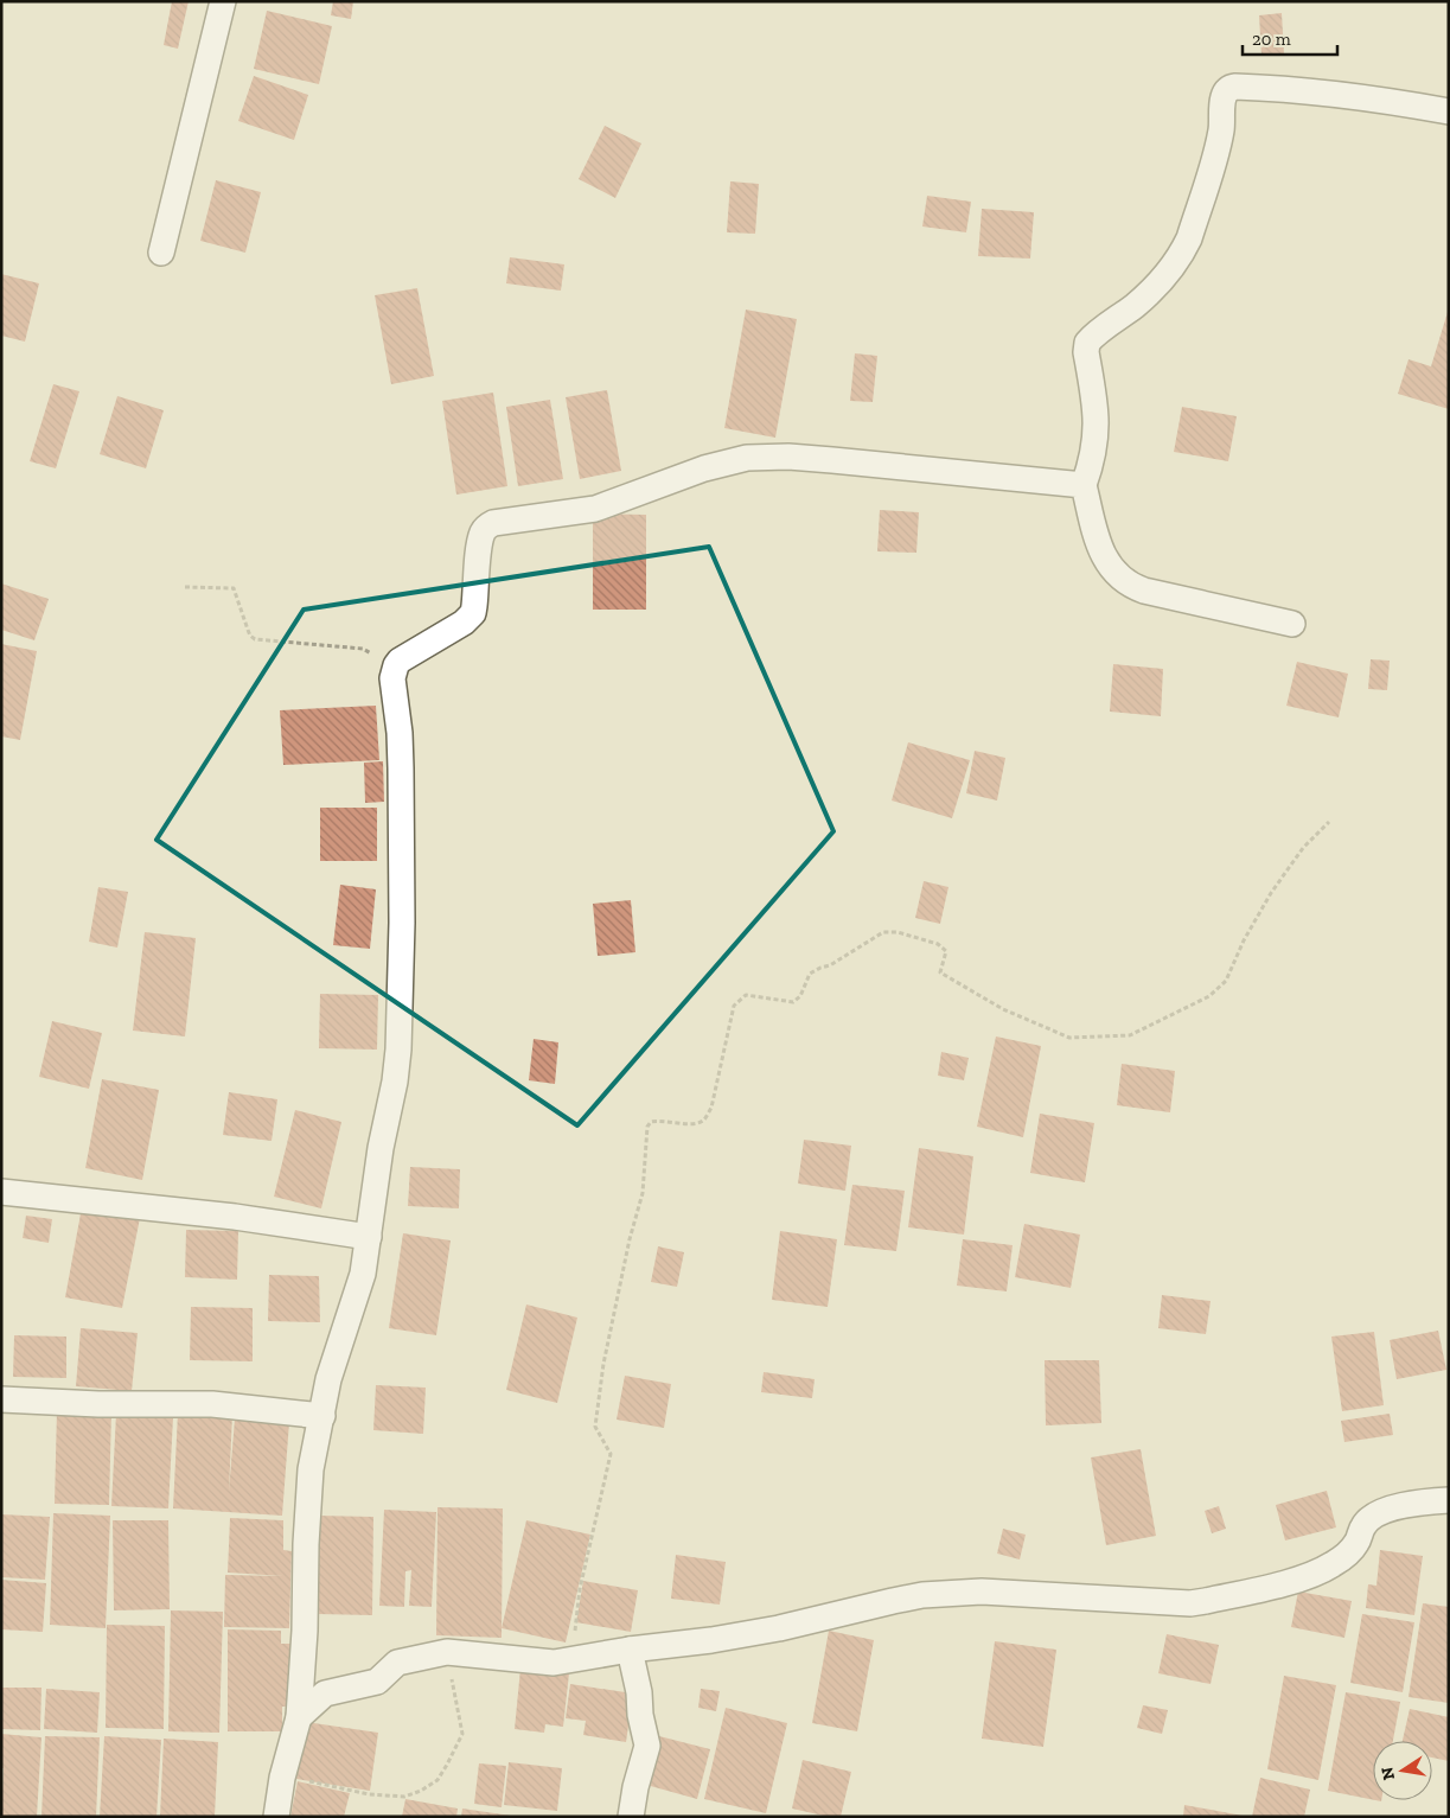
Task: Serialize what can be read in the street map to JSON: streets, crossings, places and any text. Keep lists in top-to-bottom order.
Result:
{
  "scale_bar": "20 m",
  "north": "left"
}
